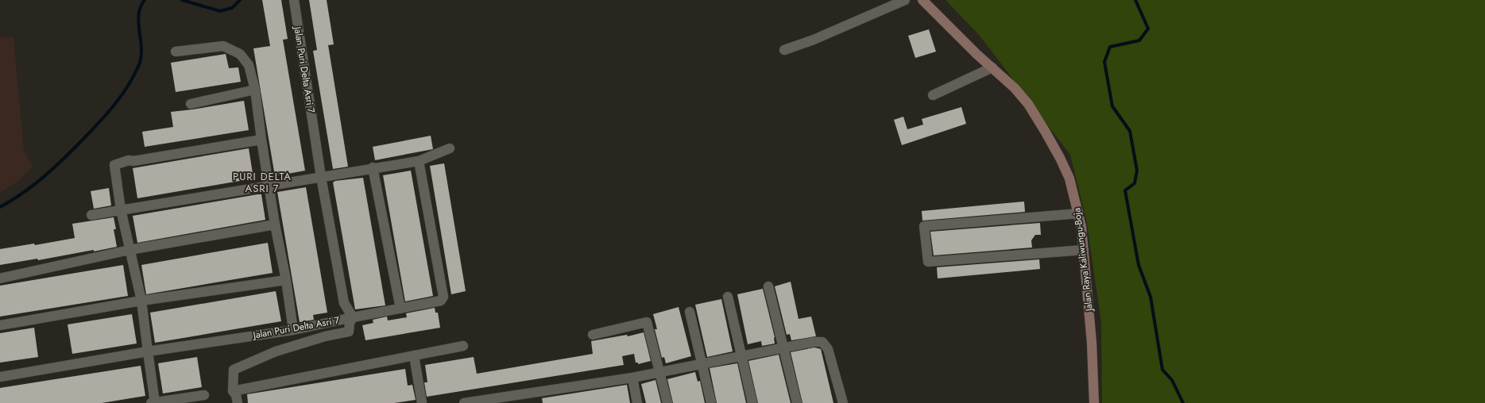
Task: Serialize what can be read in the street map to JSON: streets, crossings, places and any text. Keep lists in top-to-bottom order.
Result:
{
  "streets": {
    "main road": ["Jalan Raya Kaliwungu-Boja"],
    "street": ["Jalan Puri Delta Asri 7"]
  },
  "districts": ["PURI DELTA ASRI 7"]
}
